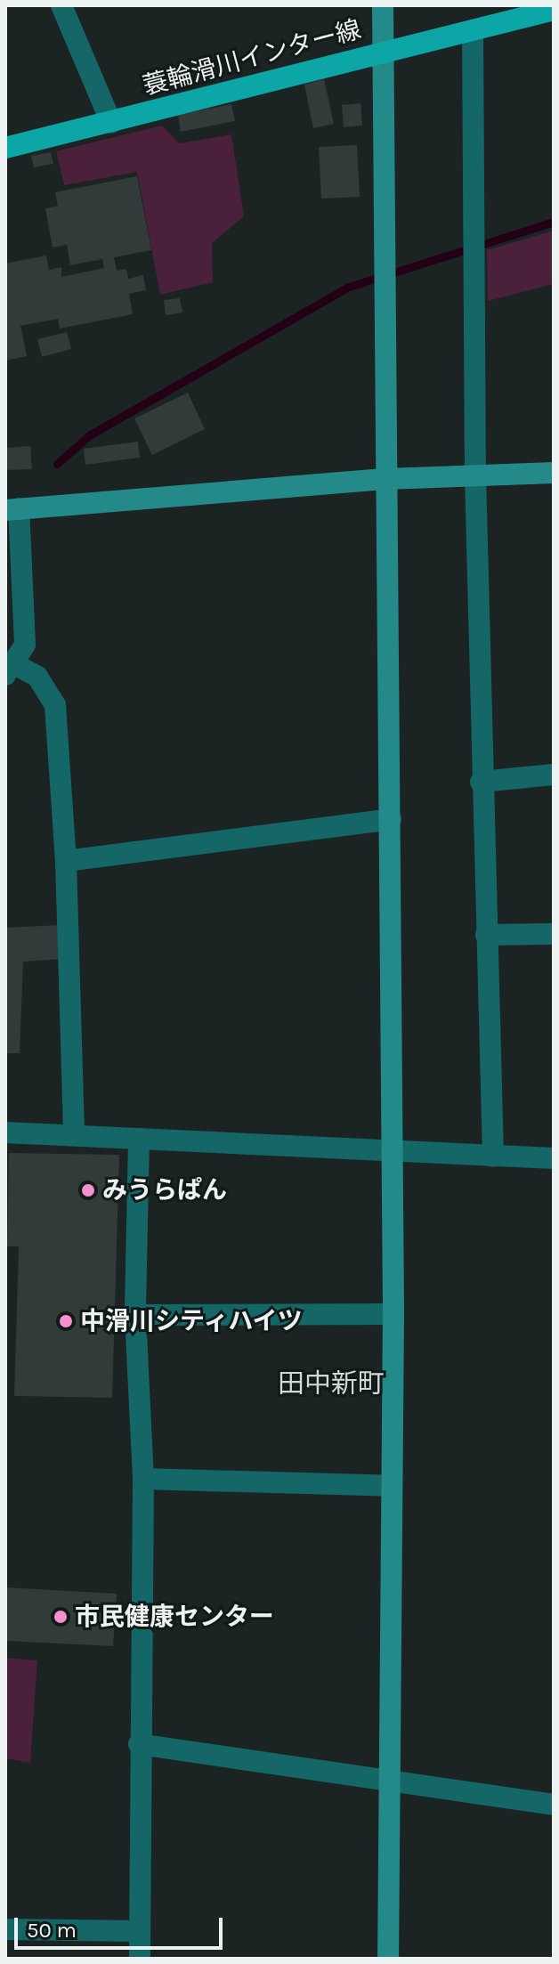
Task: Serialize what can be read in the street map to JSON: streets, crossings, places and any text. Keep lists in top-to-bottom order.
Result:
{
  "streets": {
    "main road": ["蓑輪滑川インター線"]
  },
  "districts": ["田中新町"],
  "places": ["みうらぱん", "中滑川シティハイツ", "市民健康センター"],
  "scale_bar": "50 m"
}
